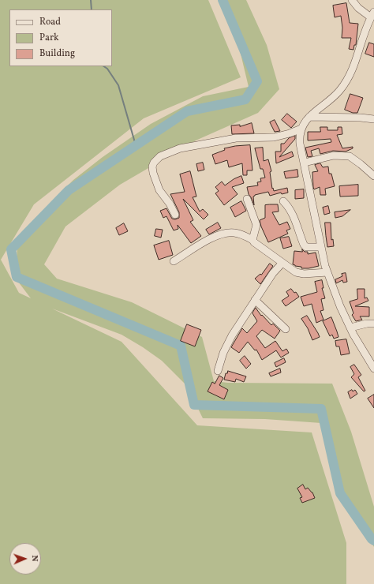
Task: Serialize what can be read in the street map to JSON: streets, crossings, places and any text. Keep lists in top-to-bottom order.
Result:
{
  "legend": ["Road", "Park", "Building"],
  "north": "right"
}
